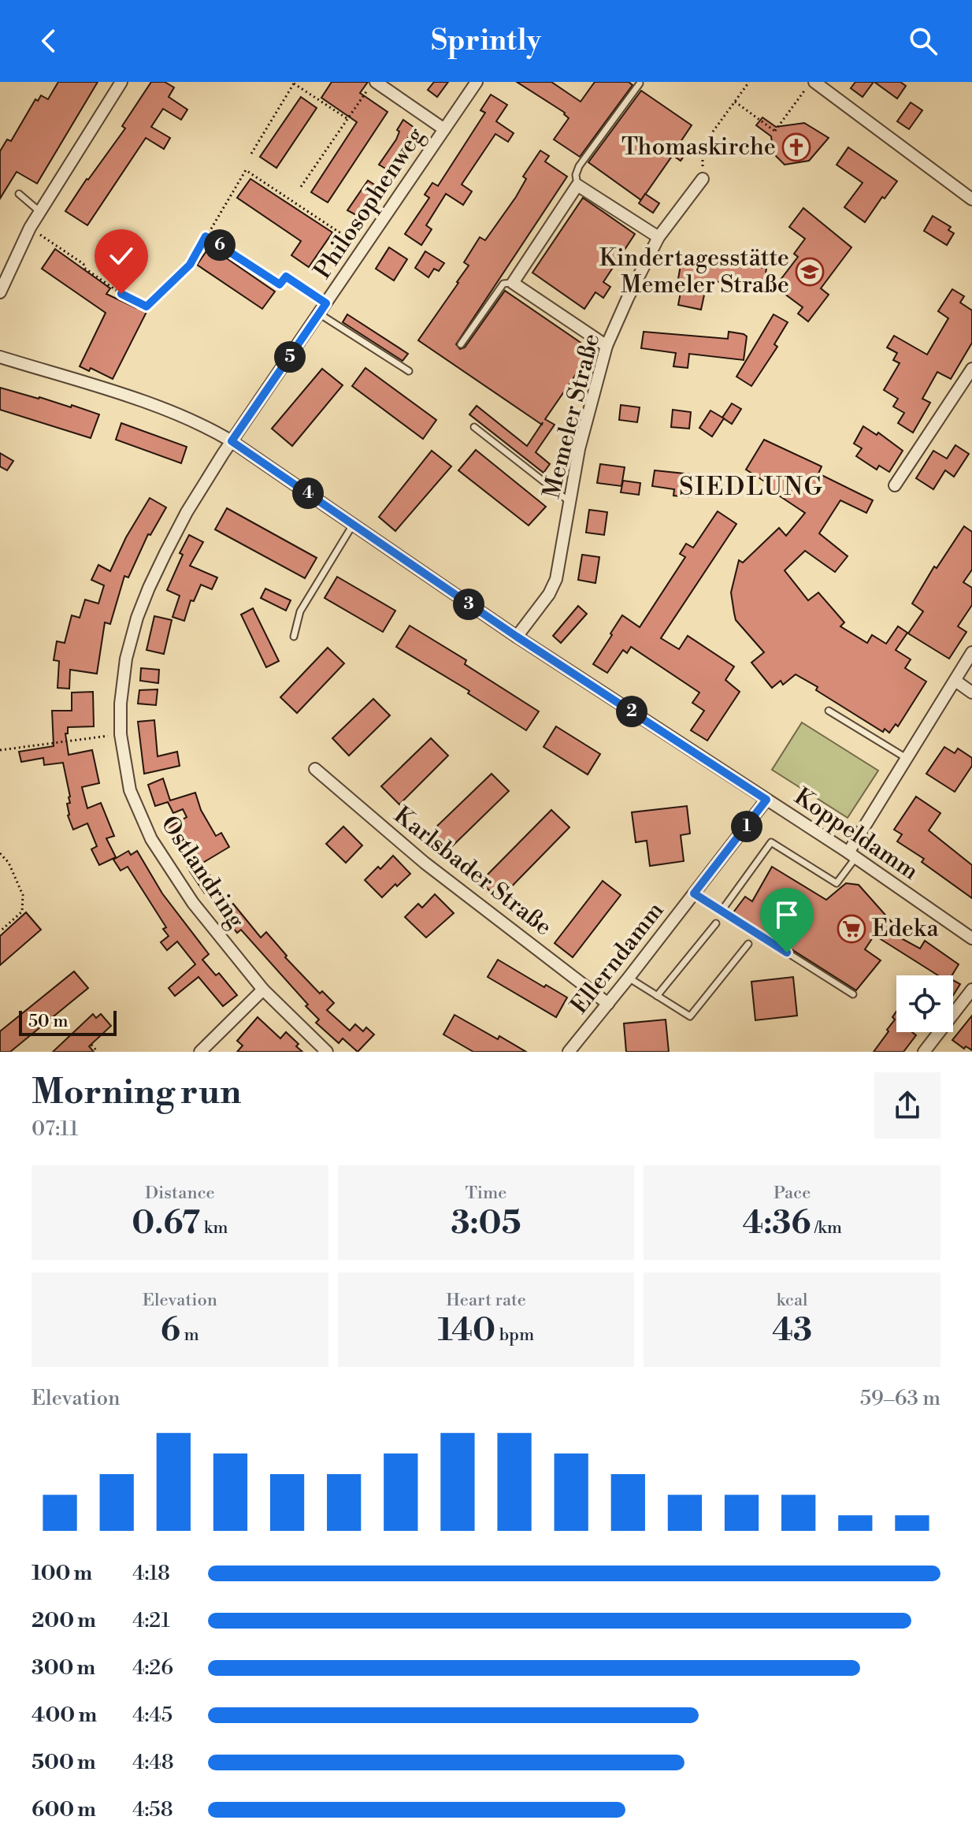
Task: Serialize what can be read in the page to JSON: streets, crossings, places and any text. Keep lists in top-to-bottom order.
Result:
{
  "streets": {
    "street": [
      "Philosophenweg",
      "Memeler Straße",
      "Koppeldamm",
      "Karlsbader Straße",
      "Ostlandring",
      "Ellerndamm"
    ]
  },
  "crossings": [
    ["Philosophenweg", "Koppeldamm"],
    ["Philosophenweg", "Ostlandring"],
    ["Memeler Straße", "Koppeldamm"],
    ["Koppeldamm", "Ostlandring"],
    ["Koppeldamm", "Ellerndamm"],
    ["Karlsbader Straße", "Ellerndamm"]
  ],
  "districts": ["SIEDLUNG"],
  "places": {
    "church": ["Thomaskirche"],
    "school or university": ["Kindertagesstätte Memeler Straße"],
    "supermarket": ["Edeka"]
  },
  "scale_bar": "50 m",
  "page": {
    "header": "Sprintly",
    "pins": [
      "6",
      "5",
      "4",
      "3",
      "2",
      "1"
    ],
    "scale": "50 m",
    "heading": ["Morning run", "07:11"],
    "stats": [
      ["Distance", "0.67 km"],
      ["Time", "3:05"],
      ["Pace", "4:36 /km"],
      ["Elevation", "6 m"],
      ["Heart rate", "140 bpm"],
      ["kcal", "43"]
    ],
    "chart": ["Elevation", "59–63 m"],
    "list": [
      {
        "name": "100 m",
        "note": "4:18"
      },
      {
        "name": "200 m",
        "note": "4:21"
      },
      {
        "name": "300 m",
        "note": "4:26"
      },
      {
        "name": "400 m",
        "note": "4:45"
      },
      {
        "name": "500 m",
        "note": "4:48"
      },
      {
        "name": "600 m",
        "note": "4:58"
      }
    ]
  }
}
